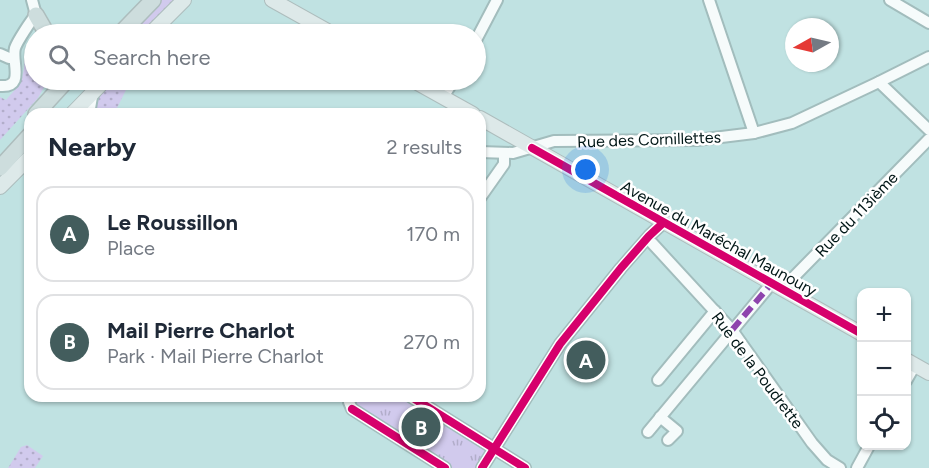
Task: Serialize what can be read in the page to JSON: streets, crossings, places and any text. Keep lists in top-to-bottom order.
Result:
{
  "streets": {
    "main road": ["Avenue du Maréchal Maunoury"],
    "street": ["Rue des Cornillettes", "Rue du 113ième", "Rue de la Poudrette"]
  },
  "crossings": [
    ["Rue des Cornillettes", "Avenue du Maréchal Maunoury"],
    ["Rue du 113ième", "Avenue du Maréchal Maunoury"],
    ["Rue du 113ième", "Rue de la Poudrette"]
  ],
  "north": "left",
  "page": {
    "search": "Search here",
    "heading": ["Nearby", "2 results"],
    "list": [
      {
        "mark": "A",
        "name": "Le Roussillon",
        "note": "Place",
        "value": "170 m"
      },
      {
        "mark": "B",
        "name": "Mail Pierre Charlot",
        "note": "Park · Mail Pierre Charlot",
        "value": "270 m"
      }
    ],
    "map_buttons": ["+", "−"],
    "pins": ["A", "B"]
  }
}
